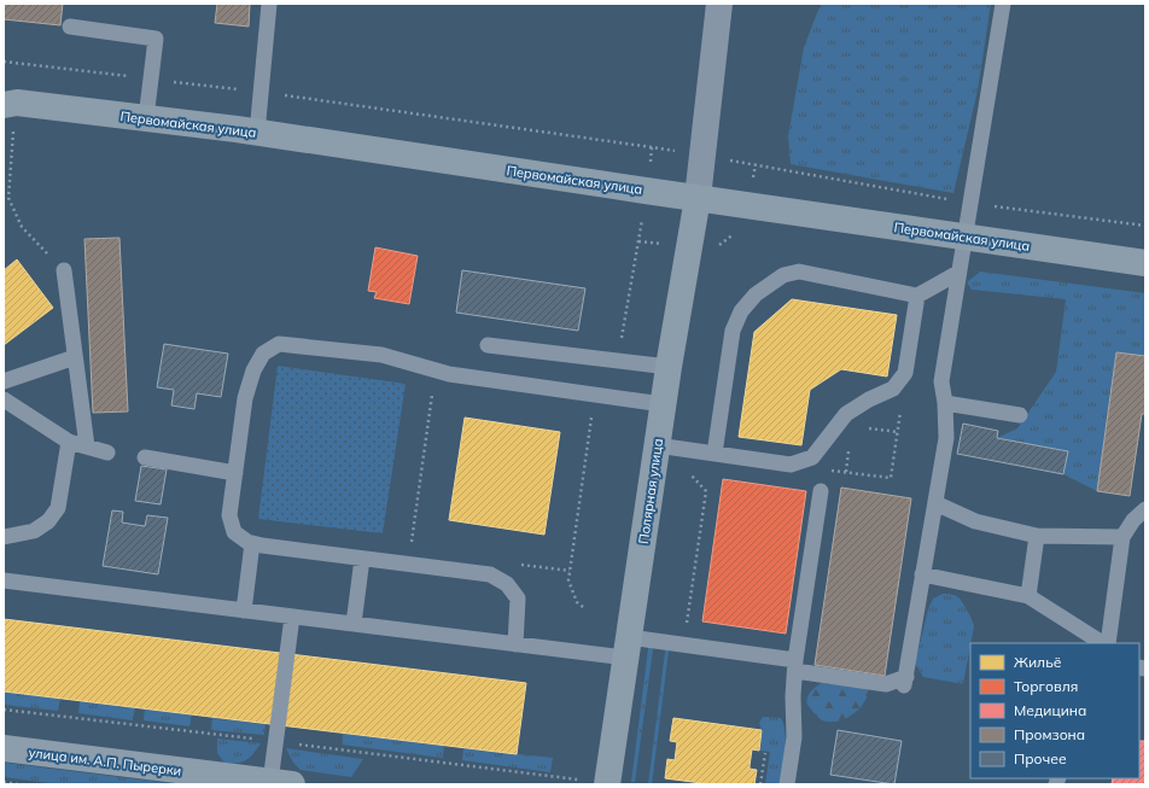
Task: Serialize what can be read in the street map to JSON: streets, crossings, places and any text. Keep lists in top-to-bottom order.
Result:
{
  "streets": {
    "main road": ["Первомайская улица", "Полярная улица", "улица им. А.П. Пырерки"]
  },
  "crossings": [
    ["Первомайская улица", "Полярная улица"]
  ],
  "legend": [
    "Жильё",
    "Торговля",
    "Медицина",
    "Промзона",
    "Прочее"
  ]
}
